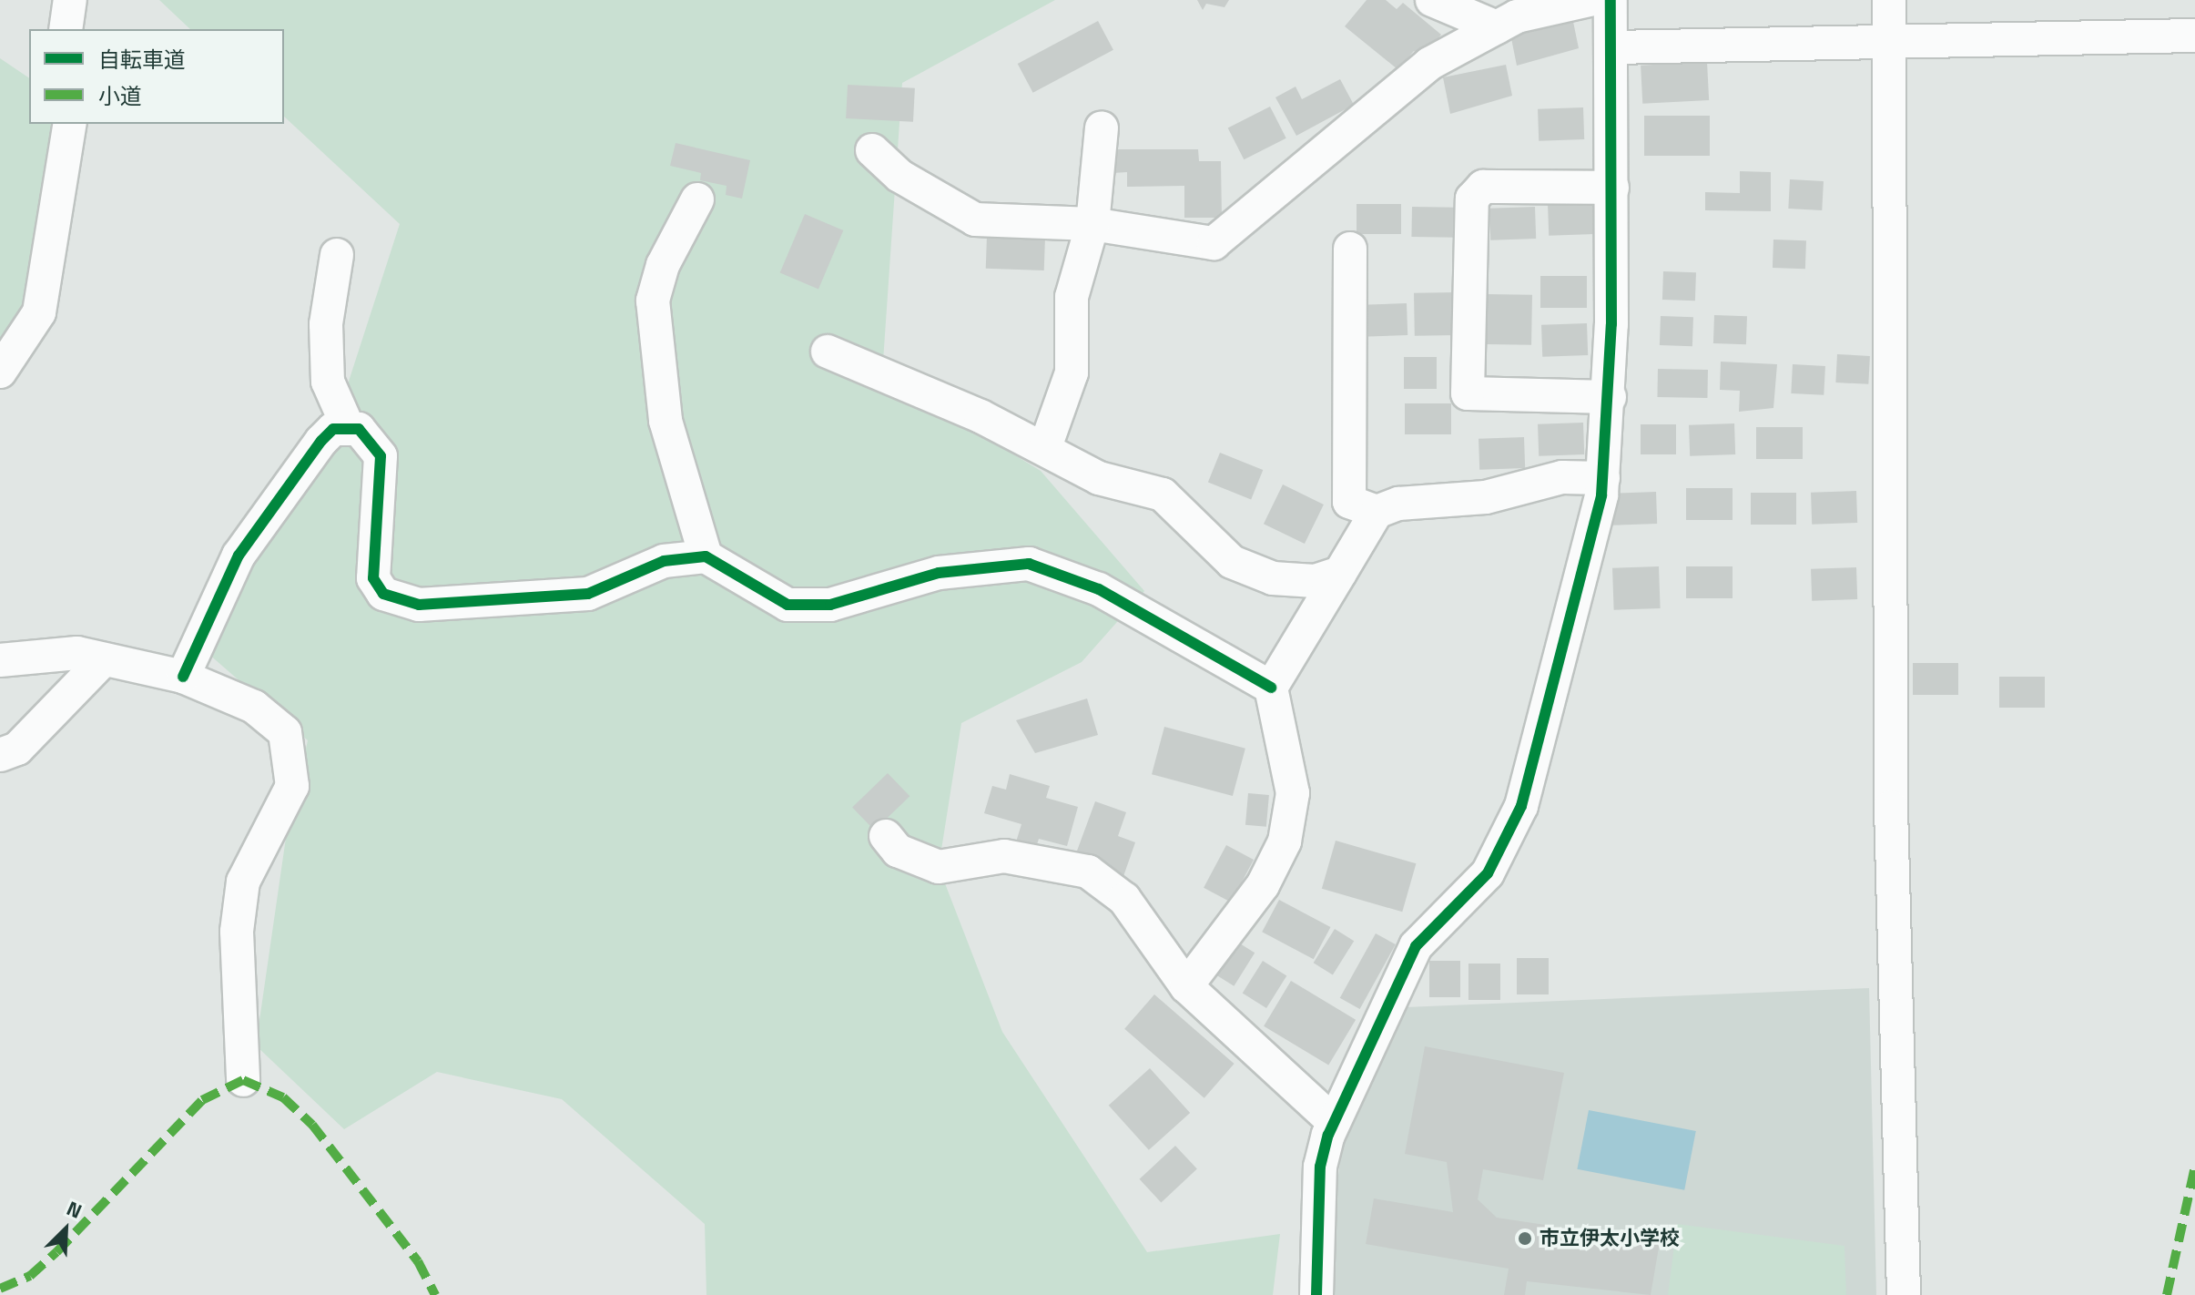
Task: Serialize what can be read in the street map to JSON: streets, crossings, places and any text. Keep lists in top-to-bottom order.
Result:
{
  "places": ["市立伊太小学校"],
  "legend": ["自転車道", "小道"],
  "north": "top right"
}
